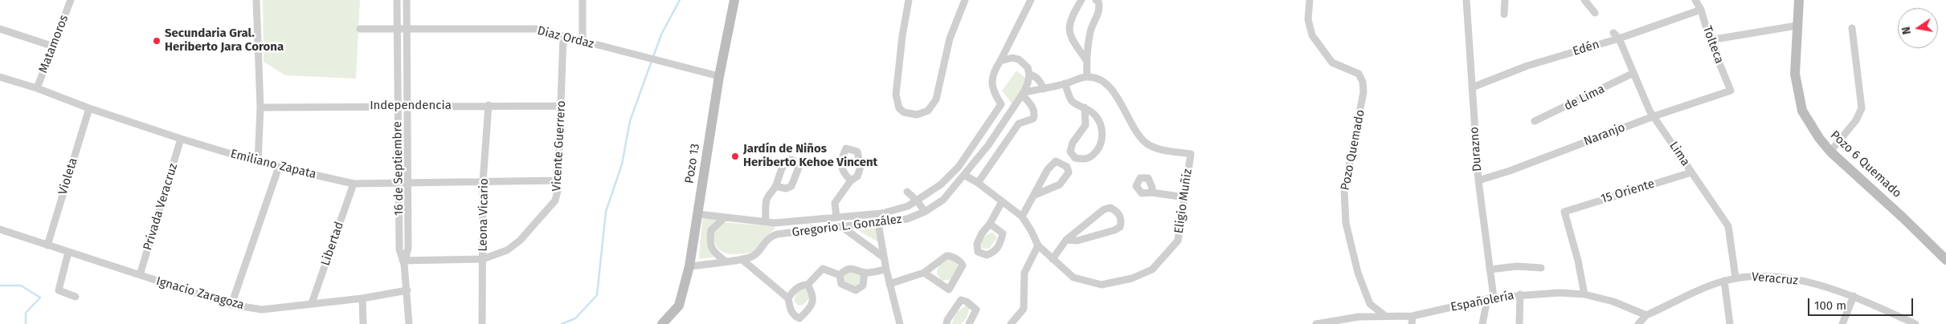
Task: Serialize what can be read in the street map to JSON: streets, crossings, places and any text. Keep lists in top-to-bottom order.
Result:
{
  "streets": {
    "main road": ["Pozo 13", "Pozo 6 Quemado"],
    "street": [
      "Diaz Ordaz",
      "Matamoros",
      "Tolteca",
      "Edén",
      "de Lima",
      "Independencia",
      "Naranjo",
      "Vicente Guerrero",
      "Durazno",
      "Pozo Quemado",
      "Lima",
      "Emiliano Zapata",
      "16 de Septiembre",
      "Violeta",
      "15 Oriente",
      "Eligio Muñiz",
      "Privada Veracruz",
      "Leona Vicario",
      "Gregorio L. González",
      "Libertad",
      "Veracruz",
      "Ignacio Zaragoza",
      "Españolería"
    ]
  },
  "crossings": [
    ["Diaz Ordaz", "Vicente Guerrero"],
    ["Diaz Ordaz", "Pozo 13"],
    ["Diaz Ordaz", "16 de Septiembre"],
    ["Matamoros", "Emiliano Zapata"],
    ["Tolteca", "Edén"],
    ["Tolteca", "Naranjo"],
    ["Edén", "Durazno"],
    ["Edén", "Lima"],
    ["de Lima", "Lima"],
    ["Independencia", "Vicente Guerrero"],
    ["Independencia", "16 de Septiembre"],
    ["Independencia", "Leona Vicario"],
    ["Naranjo", "Durazno"],
    ["Naranjo", "Lima"],
    ["Vicente Guerrero", "Emiliano Zapata"],
    ["Vicente Guerrero", "16 de Septiembre"],
    ["Vicente Guerrero", "Leona Vicario"],
    ["Durazno", "Españolería"],
    ["Pozo Quemado", "Españolería"],
    ["Lima", "15 Oriente"],
    ["Lima", "Veracruz"],
    ["Pozo 13", "Gregorio L. González"],
    ["Emiliano Zapata", "16 de Septiembre"],
    ["Emiliano Zapata", "Violeta"],
    ["Emiliano Zapata", "Privada Veracruz"],
    ["Emiliano Zapata", "Leona Vicario"],
    ["Emiliano Zapata", "Libertad"],
    ["16 de Septiembre", "Ignacio Zaragoza"],
    ["Violeta", "Ignacio Zaragoza"],
    ["15 Oriente", "Españolería"],
    ["Eligio Muñiz", "Gregorio L. González"],
    ["Privada Veracruz", "Ignacio Zaragoza"],
    ["Libertad", "Ignacio Zaragoza"],
    ["Veracruz", "Españolería"]
  ],
  "places": ["Secundaria Gral. Heriberto Jara Corona", "Jardín de Niños Heriberto Kehoe Vincent"],
  "scale_bar": "100 m",
  "north": "left"
}
